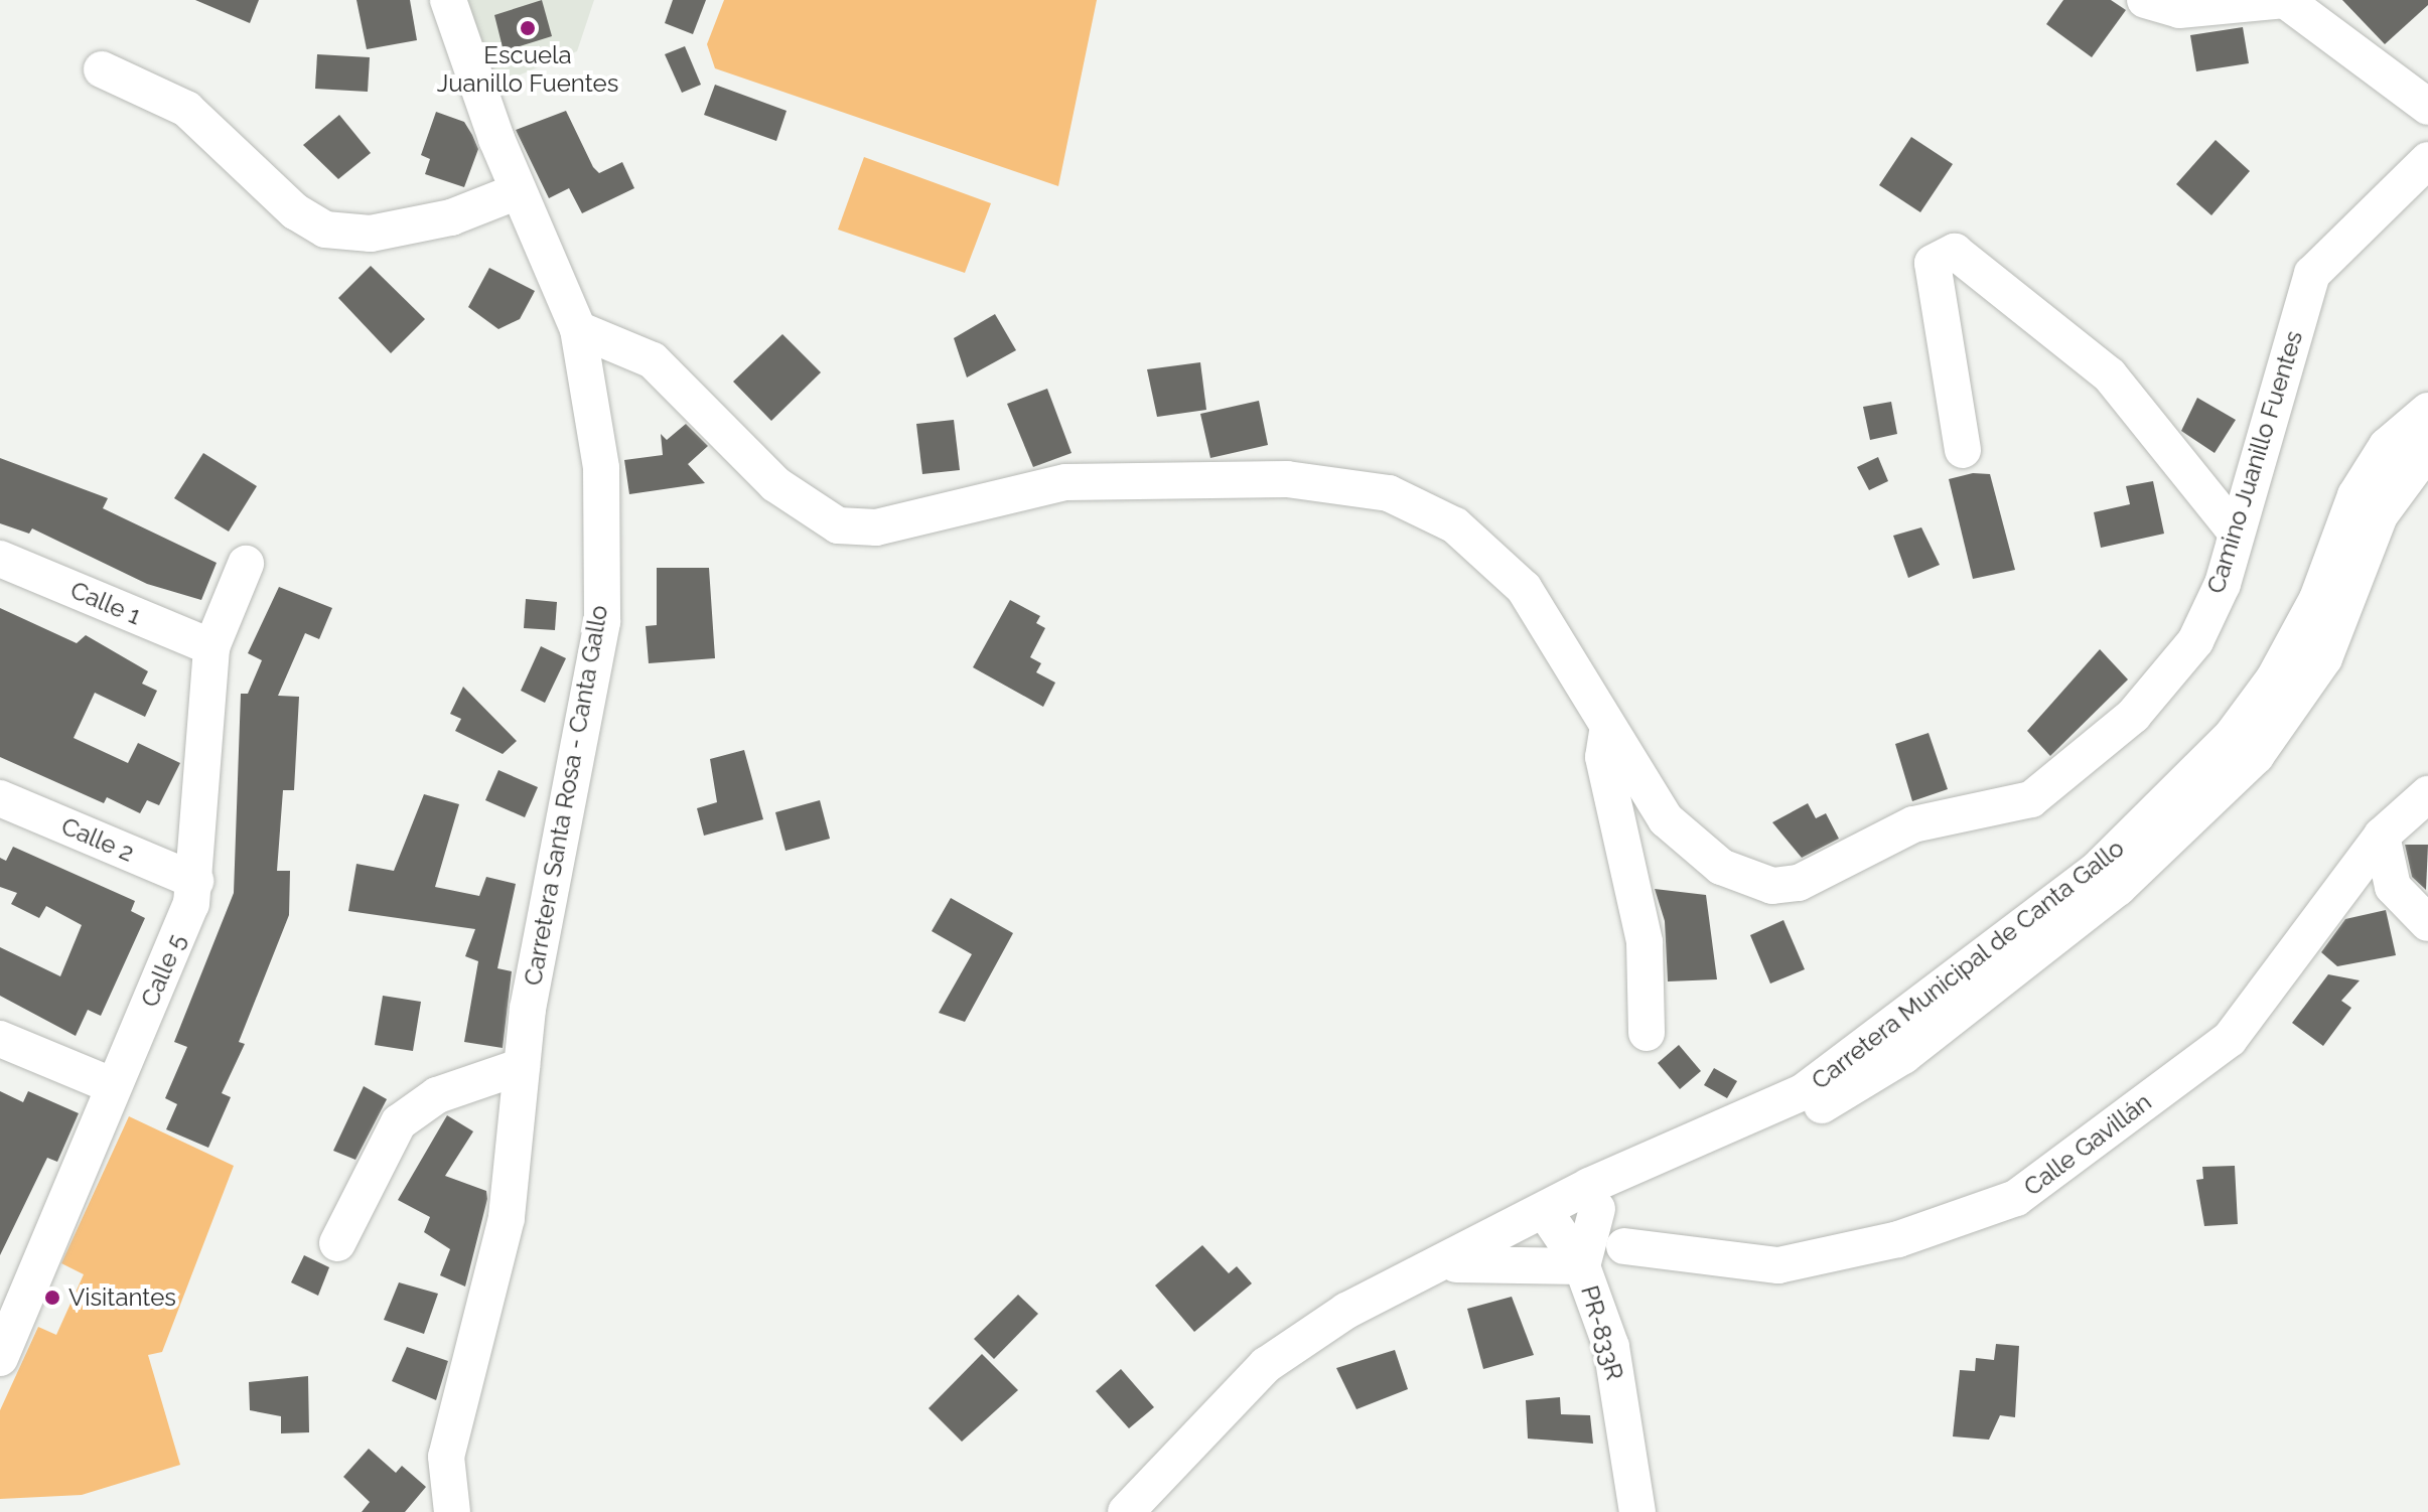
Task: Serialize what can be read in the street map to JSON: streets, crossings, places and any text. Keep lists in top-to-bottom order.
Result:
{
  "streets": {
    "street": [
      "Camino Juanillo Fuentes",
      "Calle 1",
      "Carretera Santa Rosa - Canta Gallo",
      "Calle 2",
      "Carretera Municipal de Canta Gallo",
      "Calle 5",
      "Calle Gavillán",
      "PR-833R"
    ]
  },
  "crossings": [
    ["Camino Juanillo Fuentes", "Carretera Santa Rosa - Canta Gallo"],
    ["Calle 1", "Calle 5"],
    ["Calle 2", "Calle 5"],
    ["Carretera Municipal de Canta Gallo", "PR-833R"]
  ],
  "places": ["Escuela Juanillo Fuentes", "Visitantes"]
}
